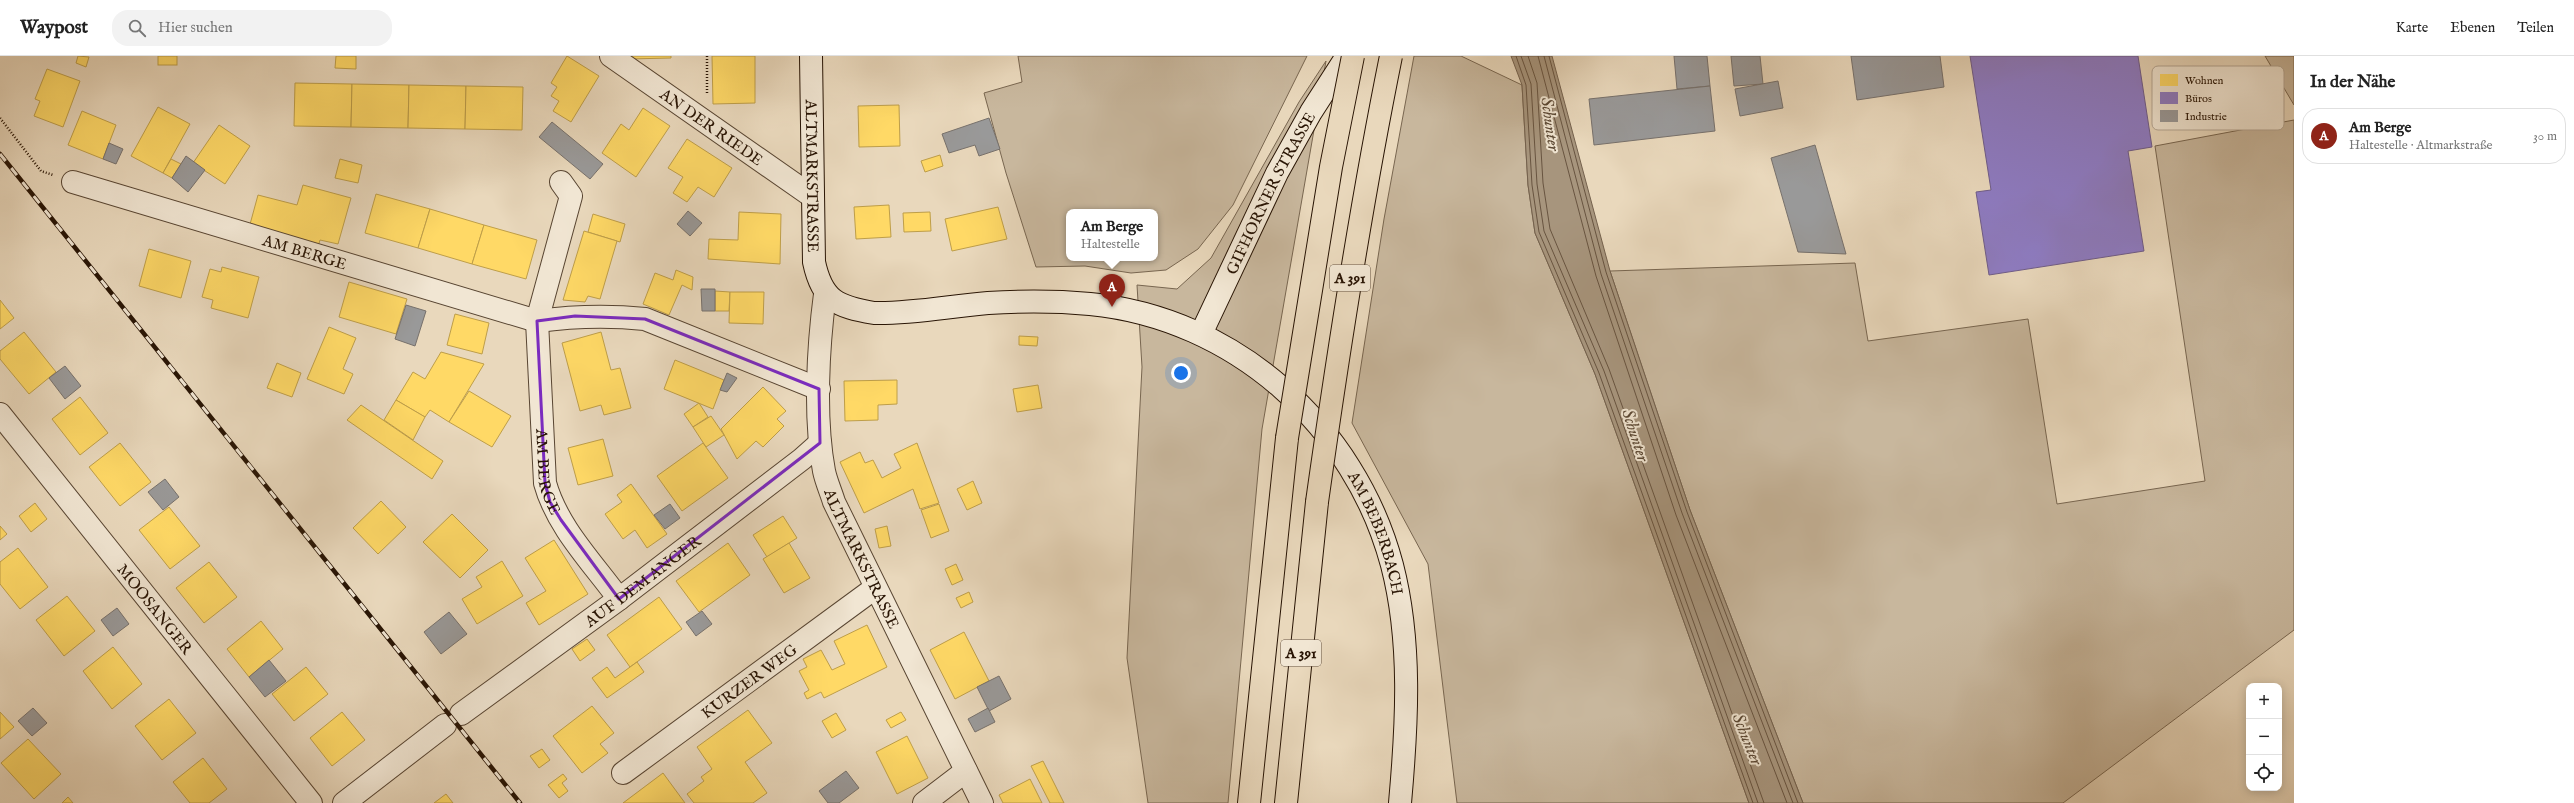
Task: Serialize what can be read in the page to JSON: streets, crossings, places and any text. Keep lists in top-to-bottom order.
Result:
{
  "streets": {
    "highway": ["A 391"],
    "street": [
      "AN DER RIEDE",
      "ALTMARKSTRASSE",
      "GIFHORNER STRASSE",
      "AM BERGE",
      "AM BEBERBACH",
      "AUF DEM ANGER",
      "MOOSANGER",
      "KURZER WEG"
    ]
  },
  "crossings": [
    ["AN DER RIEDE", "ALTMARKSTRASSE"],
    ["ALTMARKSTRASSE", "AM BERGE"],
    ["ALTMARKSTRASSE", "AUF DEM ANGER"],
    ["ALTMARKSTRASSE", "KURZER WEG"],
    ["GIFHORNER STRASSE", "AM BEBERBACH"],
    ["AM BERGE", "AUF DEM ANGER"]
  ],
  "water": ["Schunter"],
  "legend": ["Wohnen", "Büros", "Industrie"],
  "page": {
    "header": "Waypost",
    "search": "Hier suchen",
    "nav": ["Karte", "Ebenen", "Teilen"],
    "heading": "In der Nähe",
    "list": [
      {
        "mark": "A",
        "name": "Am Berge",
        "note": "Haltestelle · Altmarkstraße",
        "value": "30 m"
      }
    ],
    "popup": ["Am Berge", "Haltestelle"],
    "pins": "A",
    "map_buttons": ["+", "−"]
  }
}
